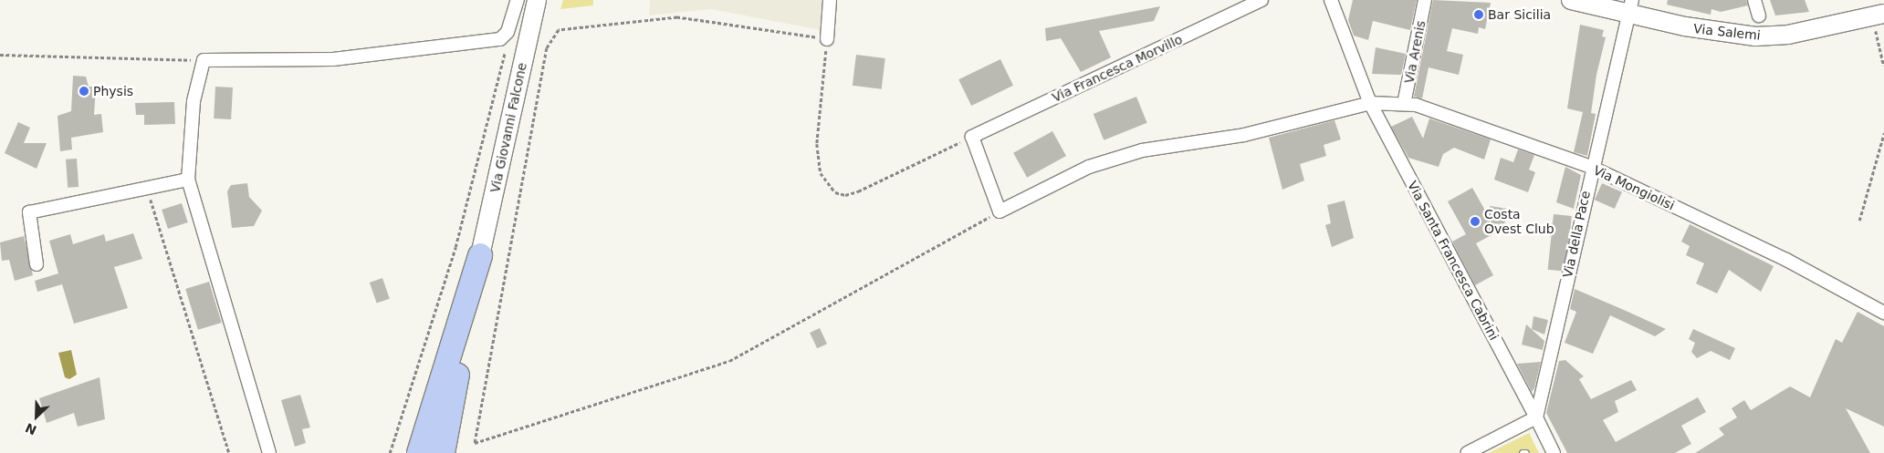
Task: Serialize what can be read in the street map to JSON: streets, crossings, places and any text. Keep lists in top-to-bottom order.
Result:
{
  "streets": {
    "main road": ["Via Salemi", "Via Giovanni Falcone"],
    "street": [
      "Via Arenis",
      "Via Francesca Morvillo",
      "Via Mongiolisi",
      "Via della Pace",
      "Via Santa Francesca Cabrini"
    ]
  },
  "crossings": [
    ["Via Salemi", "Via della Pace"],
    ["Via Arenis", "Via Mongiolisi"],
    ["Via Mongiolisi", "Via della Pace"],
    ["Via Mongiolisi", "Via Santa Francesca Cabrini"],
    ["Via della Pace", "Via Santa Francesca Cabrini"]
  ],
  "places": ["Bar Sicilia", "Physis", "Costa Ovest Club"],
  "north": "bottom left"
}
